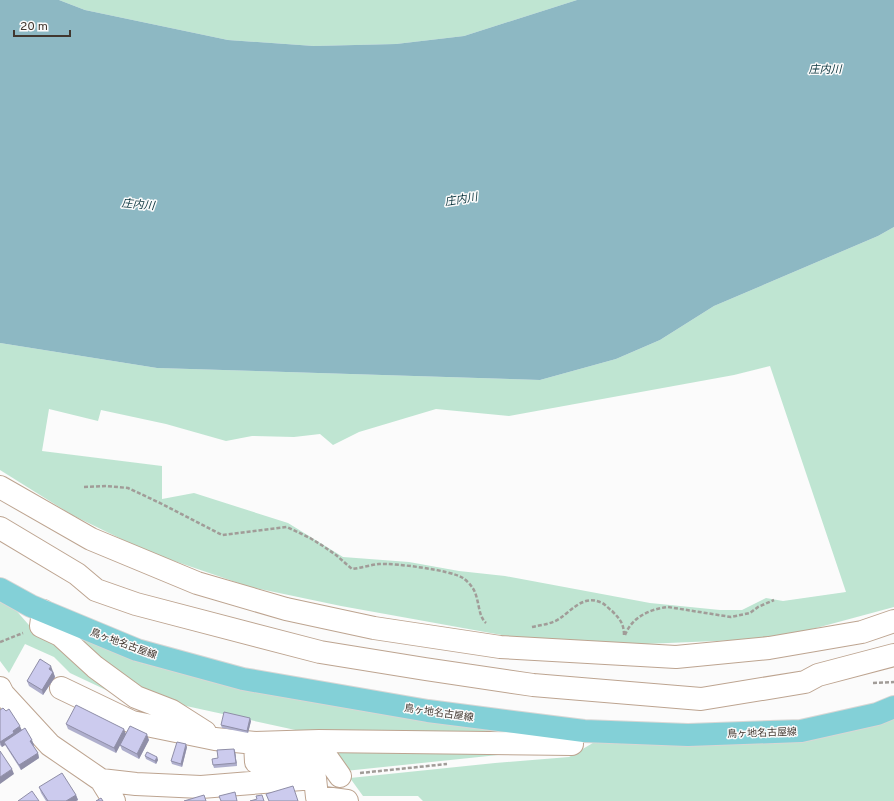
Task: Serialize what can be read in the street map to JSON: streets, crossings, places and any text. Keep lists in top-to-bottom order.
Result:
{
  "streets": {
    "main road": ["鳥ヶ地名古屋線"]
  },
  "water": ["庄内川"],
  "scale_bar": "20 m"
}
